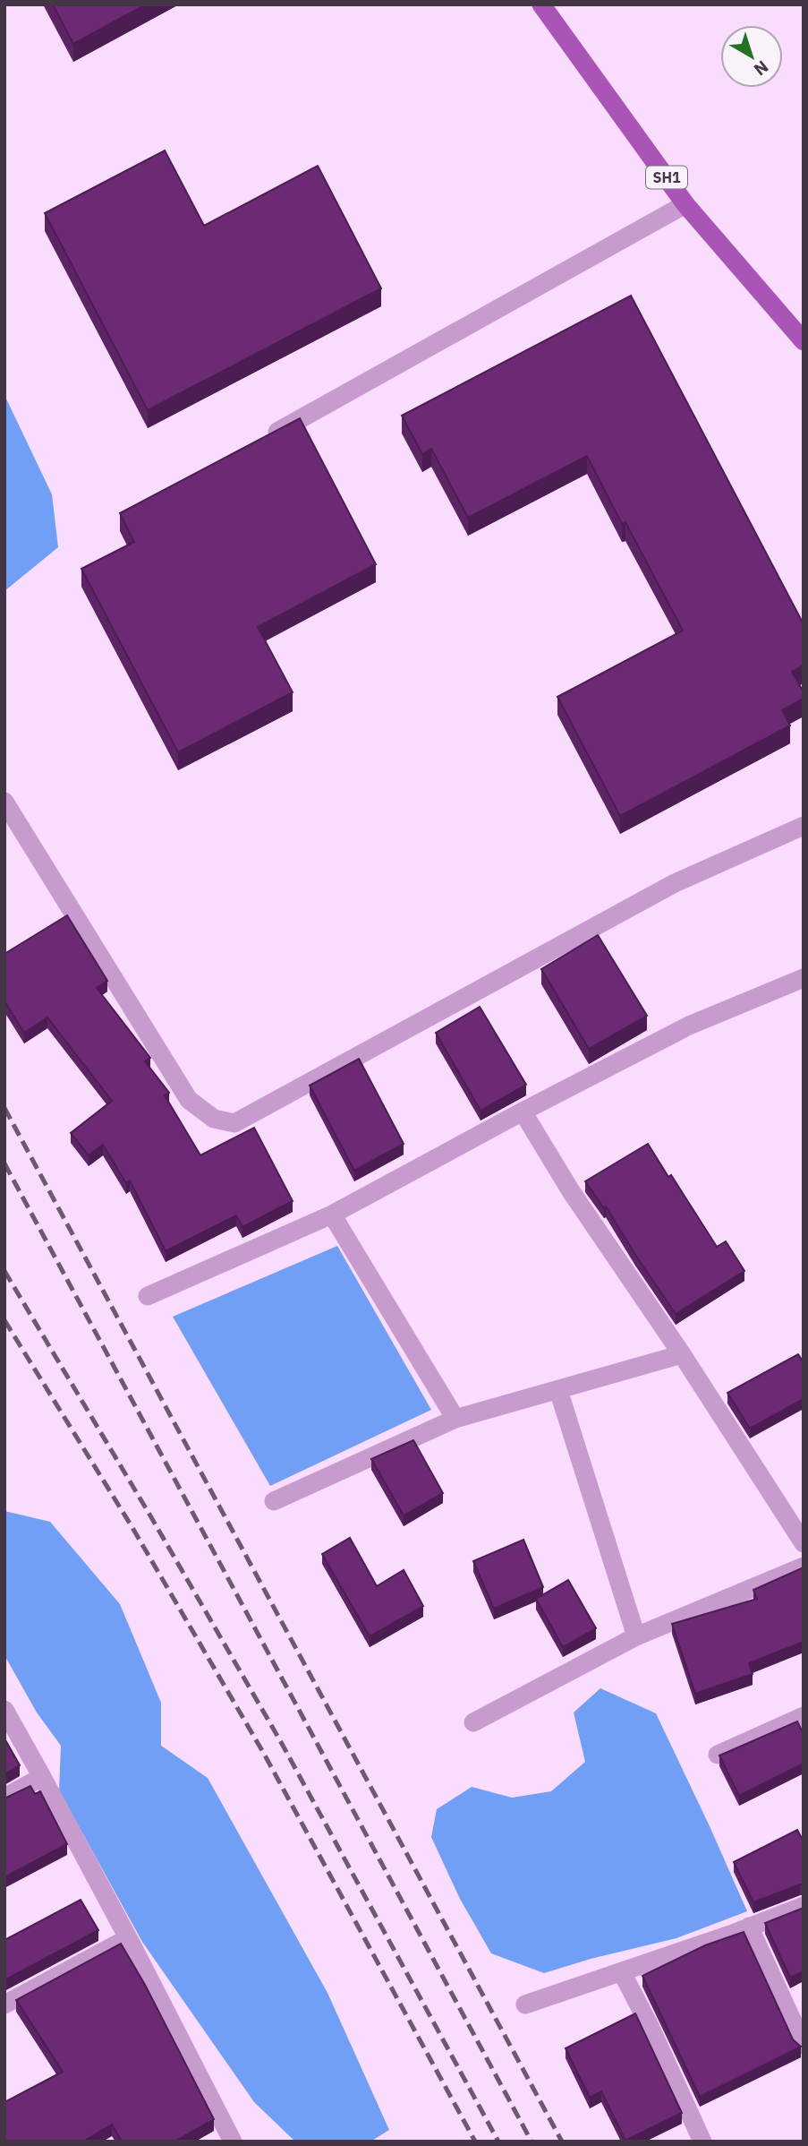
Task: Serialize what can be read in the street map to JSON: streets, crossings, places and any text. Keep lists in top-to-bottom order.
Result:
{
  "streets": {
    "main road": ["SH1"]
  },
  "north": "bottom right"
}
